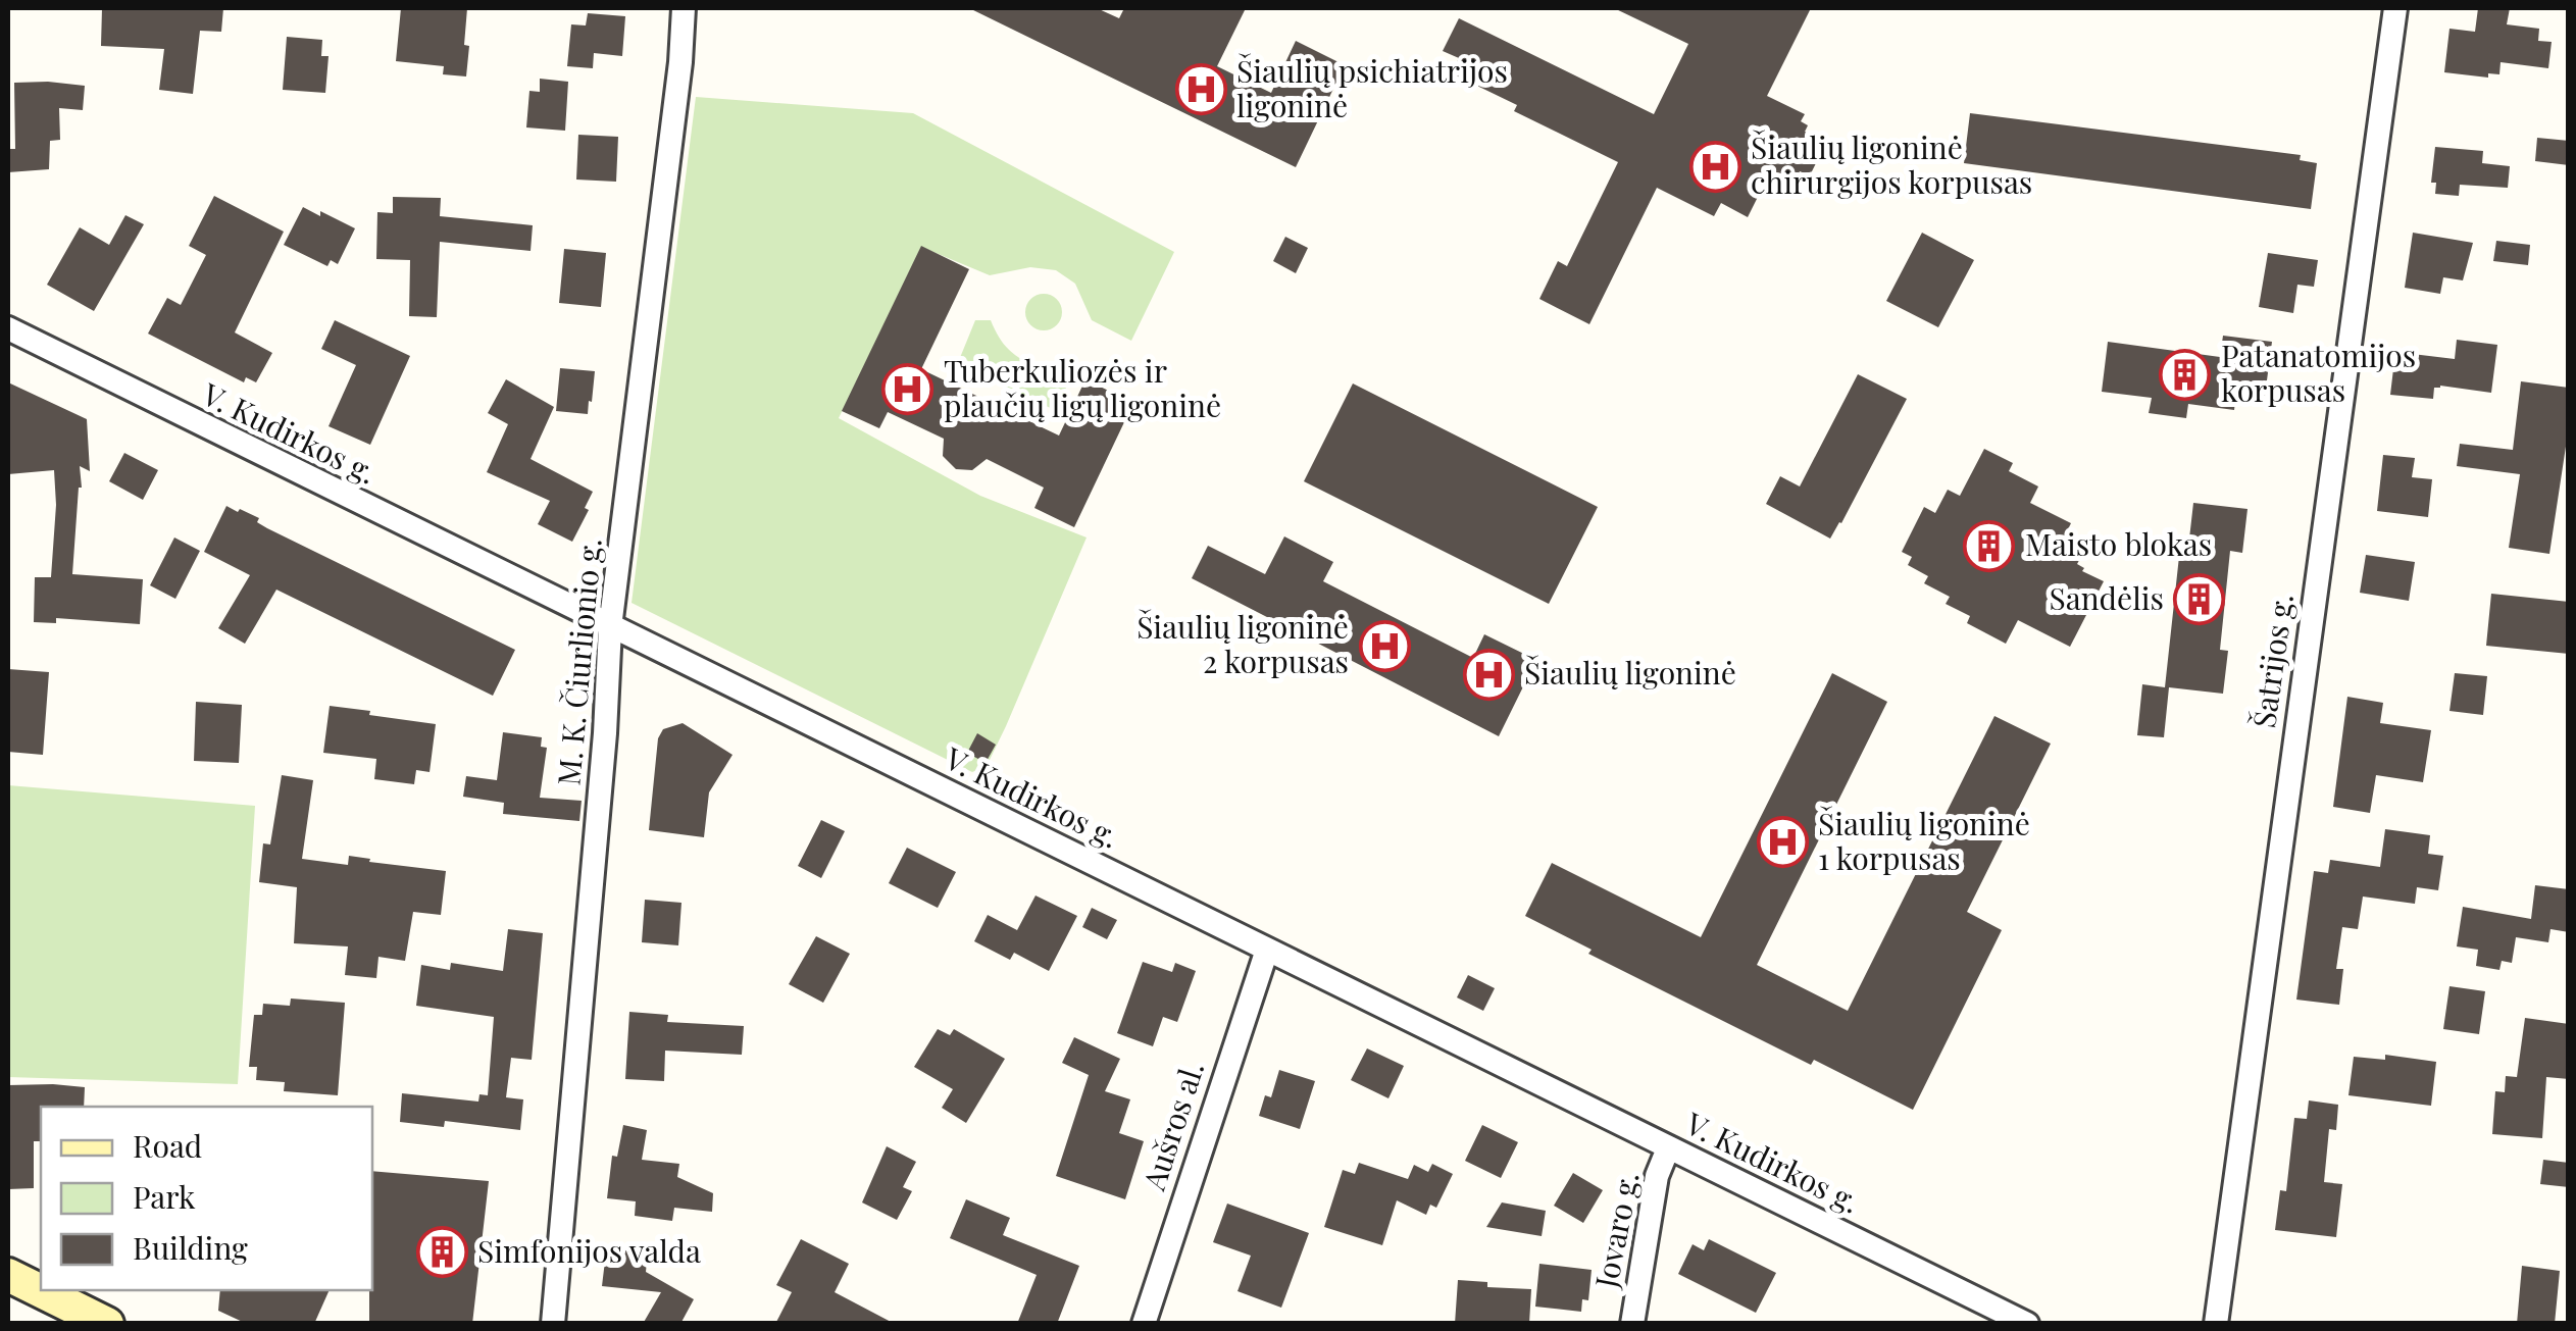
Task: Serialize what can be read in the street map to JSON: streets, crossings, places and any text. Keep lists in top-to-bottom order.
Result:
{
  "streets": {
    "street": [
      "V. Kudirkos g.",
      "Šatrijos g.",
      "M. K. Čiurlionio g.",
      "Aušros al.",
      "Jovaro g."
    ]
  },
  "crossings": [
    ["V. Kudirkos g.", "M. K. Čiurlionio g."],
    ["V. Kudirkos g.", "Aušros al."],
    ["V. Kudirkos g.", "Jovaro g."]
  ],
  "places": {
    "hospital": [
      "Šiaulių psichiatrijos ligoninė",
      "Šiaulių ligoninė chirurgijos korpusas",
      "Tuberkuliozės ir plaučių ligų ligoninė",
      "Šiaulių ligoninė 2 korpusas",
      "Šiaulių ligoninė",
      "Šiaulių ligoninė 1 korpusas"
    ],
    "building": [
      "Patanatomijos korpusas",
      "Maisto blokas",
      "Sandėlis",
      "Simfonijos valda"
    ]
  },
  "legend": ["Road", "Park", "Building"]
}
